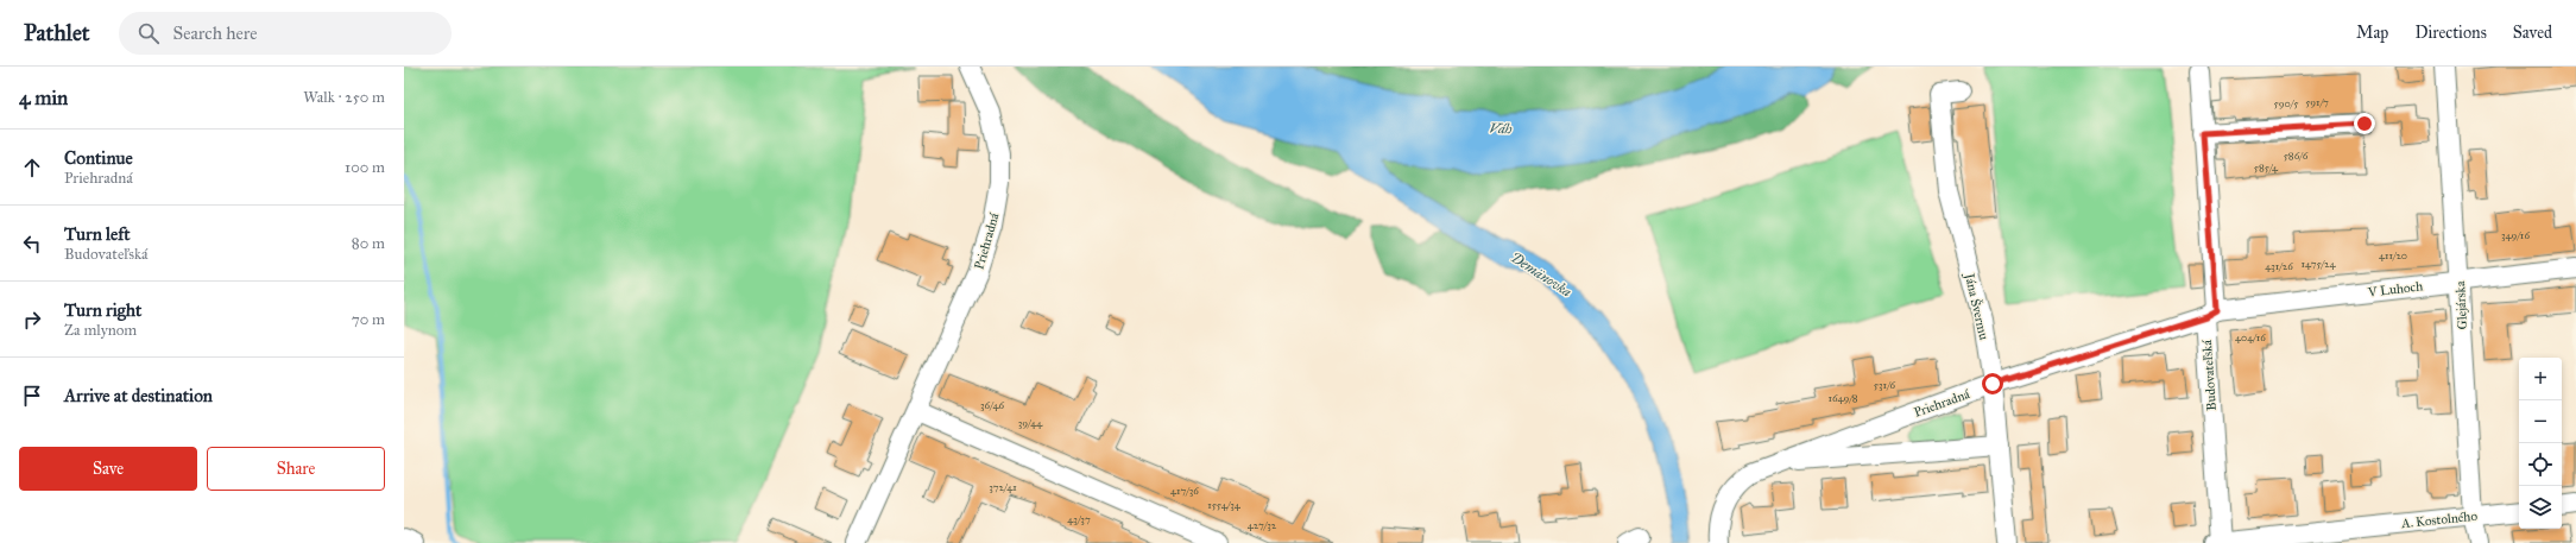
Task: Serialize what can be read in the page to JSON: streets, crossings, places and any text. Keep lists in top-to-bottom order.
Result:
{
  "streets": {
    "street": [
      "Priehradná",
      "V Luhoch",
      "Glejárska",
      "Jána Švermu",
      "Budovateľská",
      "A. Kostolného"
    ]
  },
  "crossings": [
    ["Priehradná", "V Luhoch"],
    ["Priehradná", "Jána Švermu"],
    ["Priehradná", "Budovateľská"],
    ["V Luhoch", "Glejárska"],
    ["V Luhoch", "Budovateľská"],
    ["Glejárska", "A. Kostolného"],
    ["Budovateľská", "A. Kostolného"]
  ],
  "water": ["Váh", "Demänovka"],
  "house_numbers": [
    "591/7",
    "590/5",
    "586/6",
    "585/4",
    "349/16",
    "411/20",
    "1475/24",
    "431/26",
    "404/16",
    "531/6",
    "1649/8",
    "36/46",
    "39/44",
    "372/41",
    "417/36",
    "1554/34",
    "43/37",
    "427/32"
  ],
  "page": {
    "header": "Pathlet",
    "search": "Search here",
    "nav": ["Map", "Directions", "Saved"],
    "heading": ["4 min", "Walk · 250 m"],
    "list": [
      ["Continue", "Priehradná", "100 m"],
      ["Turn left", "Budovateľská", "80 m"],
      ["Turn right", "Za mlynom", "70 m"],
      "Arrive at destination"
    ],
    "map_buttons": ["+", "−"],
    "buttons": ["Save", "Share"]
  }
}
